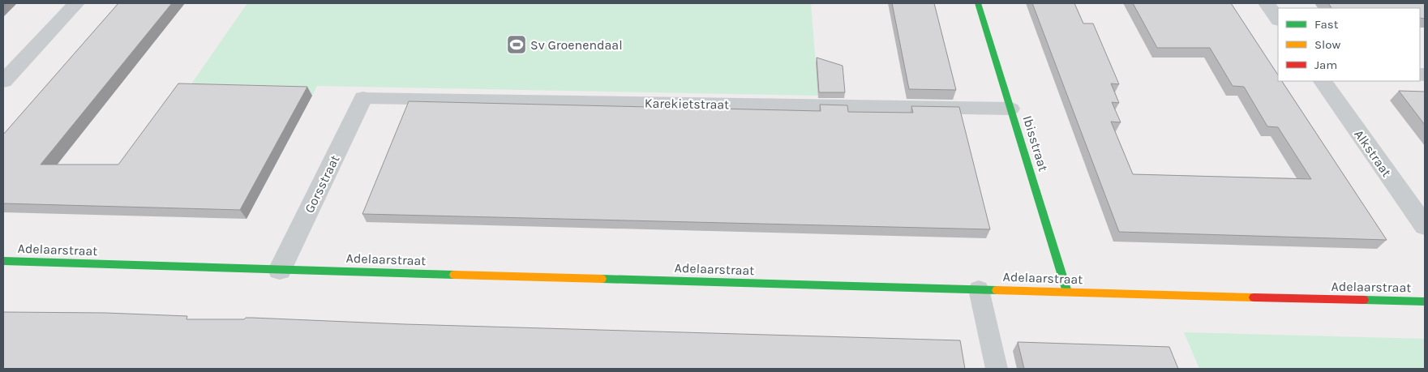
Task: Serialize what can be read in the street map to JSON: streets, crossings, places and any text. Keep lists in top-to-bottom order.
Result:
{
  "streets": {
    "street": [
      "Ibisstraat",
      "Alkstraat",
      "Gorsstraat",
      "Adelaarstraat"
    ],
    "lane": ["Karekietstraat"]
  },
  "crossings": [
    ["Karekietstraat", "Ibisstraat"],
    ["Karekietstraat", "Gorsstraat"],
    ["Ibisstraat", "Adelaarstraat"],
    ["Gorsstraat", "Adelaarstraat"]
  ],
  "places": {
    "sports": ["Sv Groenendaal"]
  },
  "legend": ["Fast", "Slow", "Jam"]
}
